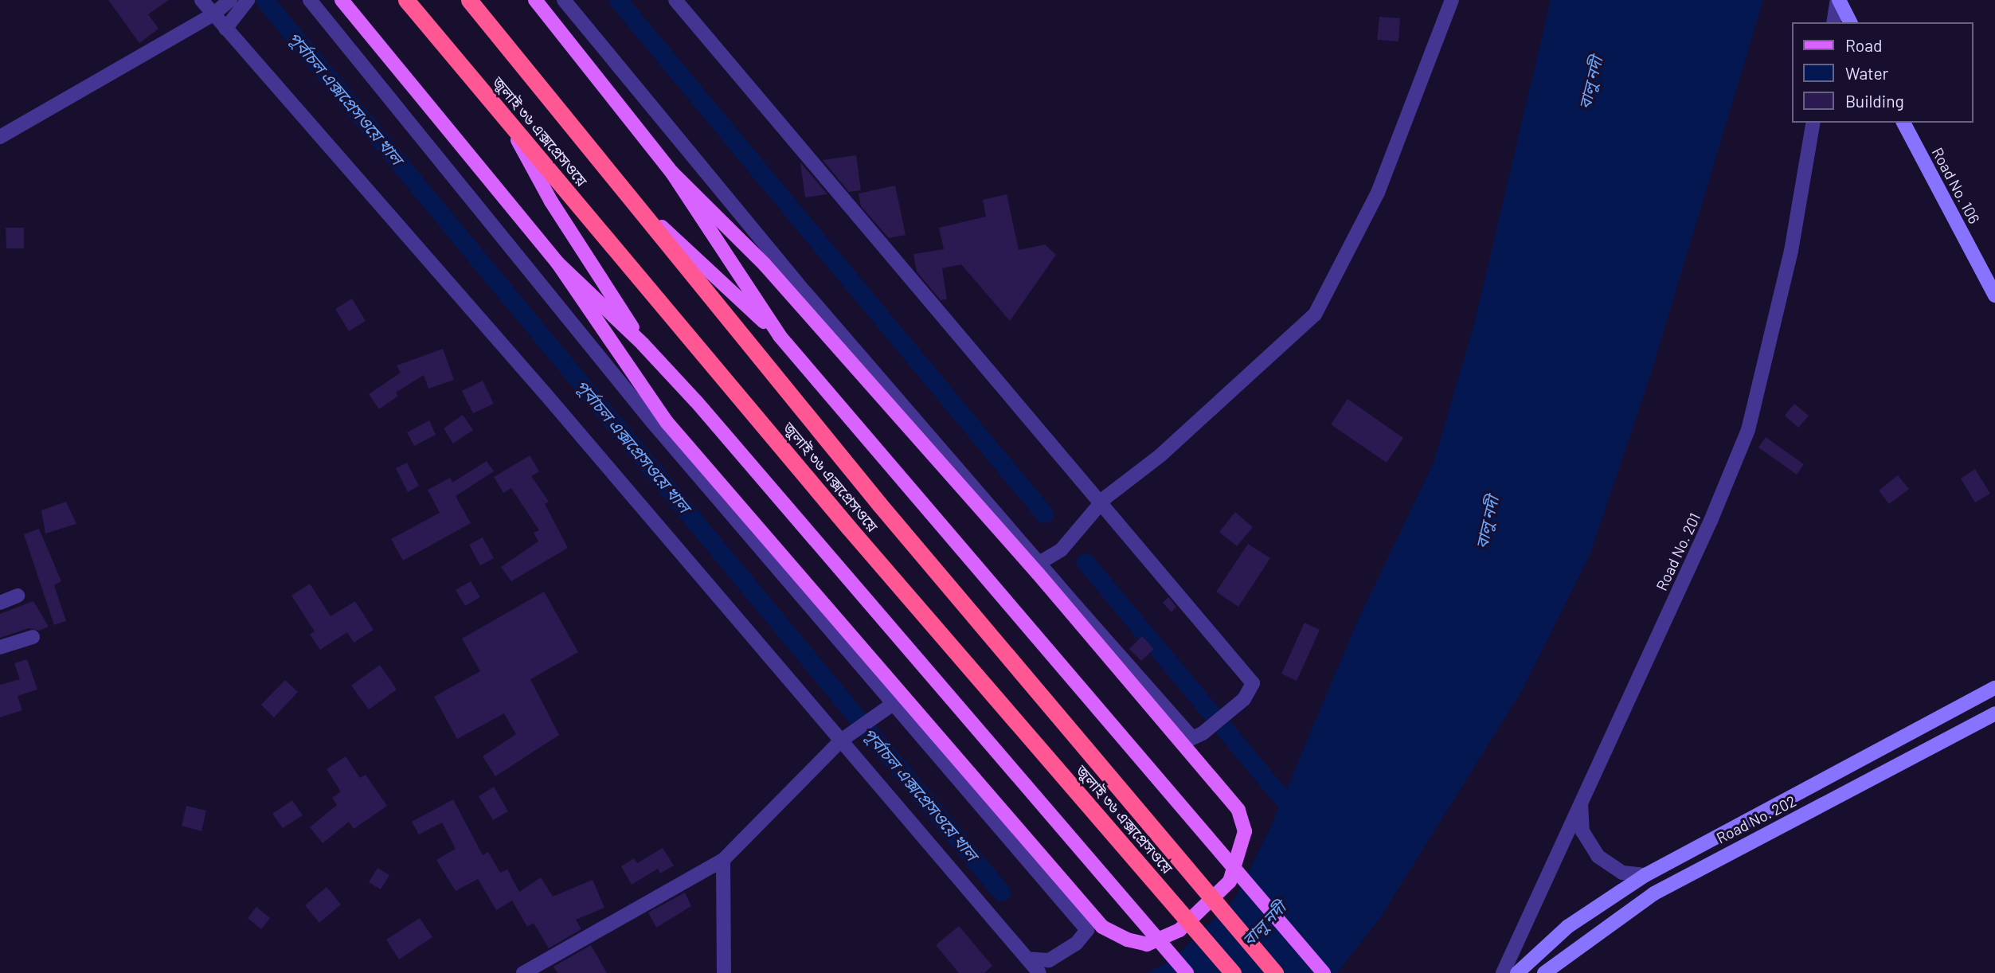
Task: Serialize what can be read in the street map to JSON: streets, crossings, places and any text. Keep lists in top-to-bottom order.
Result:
{
  "streets": {
    "highway": ["জুলাই ৩৬ এক্সপ্রেসওয়ে"],
    "street": ["Road No. 106", "Road No. 201", "Road No. 202"]
  },
  "water": ["বালু নদী", "পূর্বাচল এক্সপ্রেসওয়ে খাল"],
  "legend": ["Road", "Water", "Building"]
}
